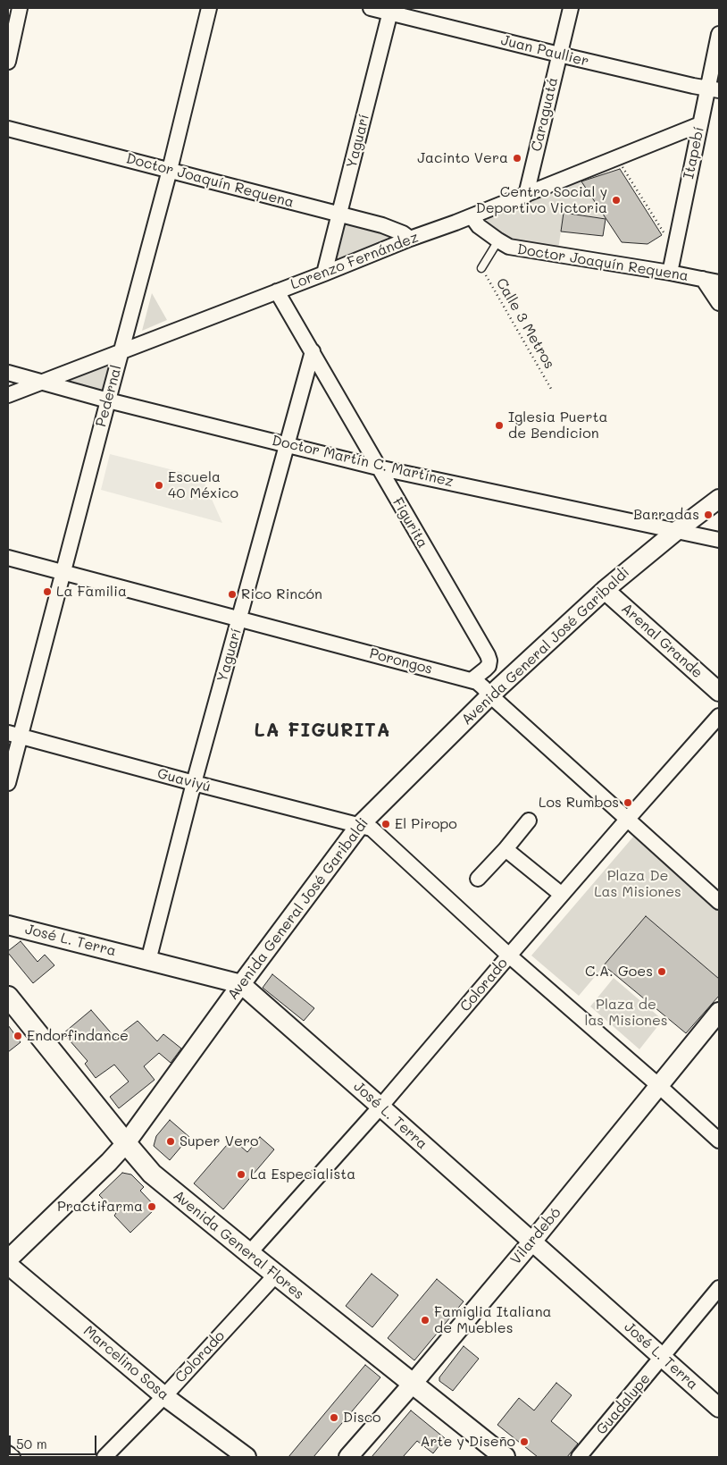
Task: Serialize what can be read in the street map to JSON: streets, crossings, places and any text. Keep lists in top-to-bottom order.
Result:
{
  "streets": {
    "main road": ["Avenida General Flores"],
    "street": [
      "Juan Paullier",
      "Caraguatá",
      "Yaguarí",
      "Itapebí",
      "Doctor Joaquín Requena",
      "Lorenzo Fernández",
      "Pedernal",
      "Doctor Martín C. Martínez",
      "Figurita",
      "Arenal Grande",
      "Avenida General José Garibaldi",
      "Porongos",
      "Guaviyú",
      "José L. Terra",
      "Colorado",
      "Vilardebó",
      "Marcelino Sosa",
      "Guadalupe"
    ],
    "path": ["Calle 3 Metros"]
  },
  "crossings": [
    ["Juan Paullier", "Caraguatá"],
    ["Juan Paullier", "Yaguarí"],
    ["Juan Paullier", "Itapebí"],
    ["Caraguatá", "Lorenzo Fernández"],
    ["Yaguarí", "Doctor Joaquín Requena"],
    ["Yaguarí", "Lorenzo Fernández"],
    ["Yaguarí", "Doctor Martín C. Martínez"],
    ["Yaguarí", "Figurita"],
    ["Yaguarí", "Porongos"],
    ["Yaguarí", "Guaviyú"],
    ["Yaguarí", "José L. Terra"],
    ["Itapebí", "Doctor Joaquín Requena"],
    ["Itapebí", "Lorenzo Fernández"],
    ["Doctor Joaquín Requena", "Lorenzo Fernández"],
    ["Doctor Joaquín Requena", "Pedernal"],
    ["Lorenzo Fernández", "Pedernal"],
    ["Lorenzo Fernández", "Doctor Martín C. Martínez"],
    ["Lorenzo Fernández", "Figurita"],
    ["Pedernal", "Doctor Martín C. Martínez"],
    ["Pedernal", "Porongos"],
    ["Pedernal", "Guaviyú"],
    ["Doctor Martín C. Martínez", "Figurita"],
    ["Doctor Martín C. Martínez", "Avenida General José Garibaldi"],
    ["Figurita", "Porongos"],
    ["Arenal Grande", "Avenida General José Garibaldi"],
    ["Avenida General José Garibaldi", "Porongos"],
    ["Avenida General José Garibaldi", "Guaviyú"],
    ["Avenida General José Garibaldi", "José L. Terra"],
    ["Avenida General José Garibaldi", "Avenida General Flores"],
    ["Porongos", "Colorado"],
    ["Guaviyú", "Colorado"],
    ["Guaviyú", "Vilardebó"],
    ["José L. Terra", "Colorado"],
    ["José L. Terra", "Vilardebó"],
    ["José L. Terra", "Guadalupe"],
    ["Colorado", "Avenida General Flores"],
    ["Colorado", "Marcelino Sosa"],
    ["Vilardebó", "Avenida General Flores"]
  ],
  "districts": ["LA FIGURITA"],
  "parks": ["Plaza De Las Misiones", "Plaza de las Misiones"],
  "places": [
    "Jacinto Vera",
    "Centro Social y Deportivo Victoria",
    "Iglesia Puerta de Bendicion",
    "Escuela 40 México",
    "Barradas",
    "La Familia",
    "Rico Rincón",
    "Los Rumbos",
    "El Piropo",
    "C.A. Goes",
    "Endorfindance",
    "Super Vero",
    "La Especialista",
    "Practifarma",
    "Famiglia Italiana de Muebles",
    "Disco",
    "Arte y Diseño"
  ],
  "scale_bar": "50 m"
}
